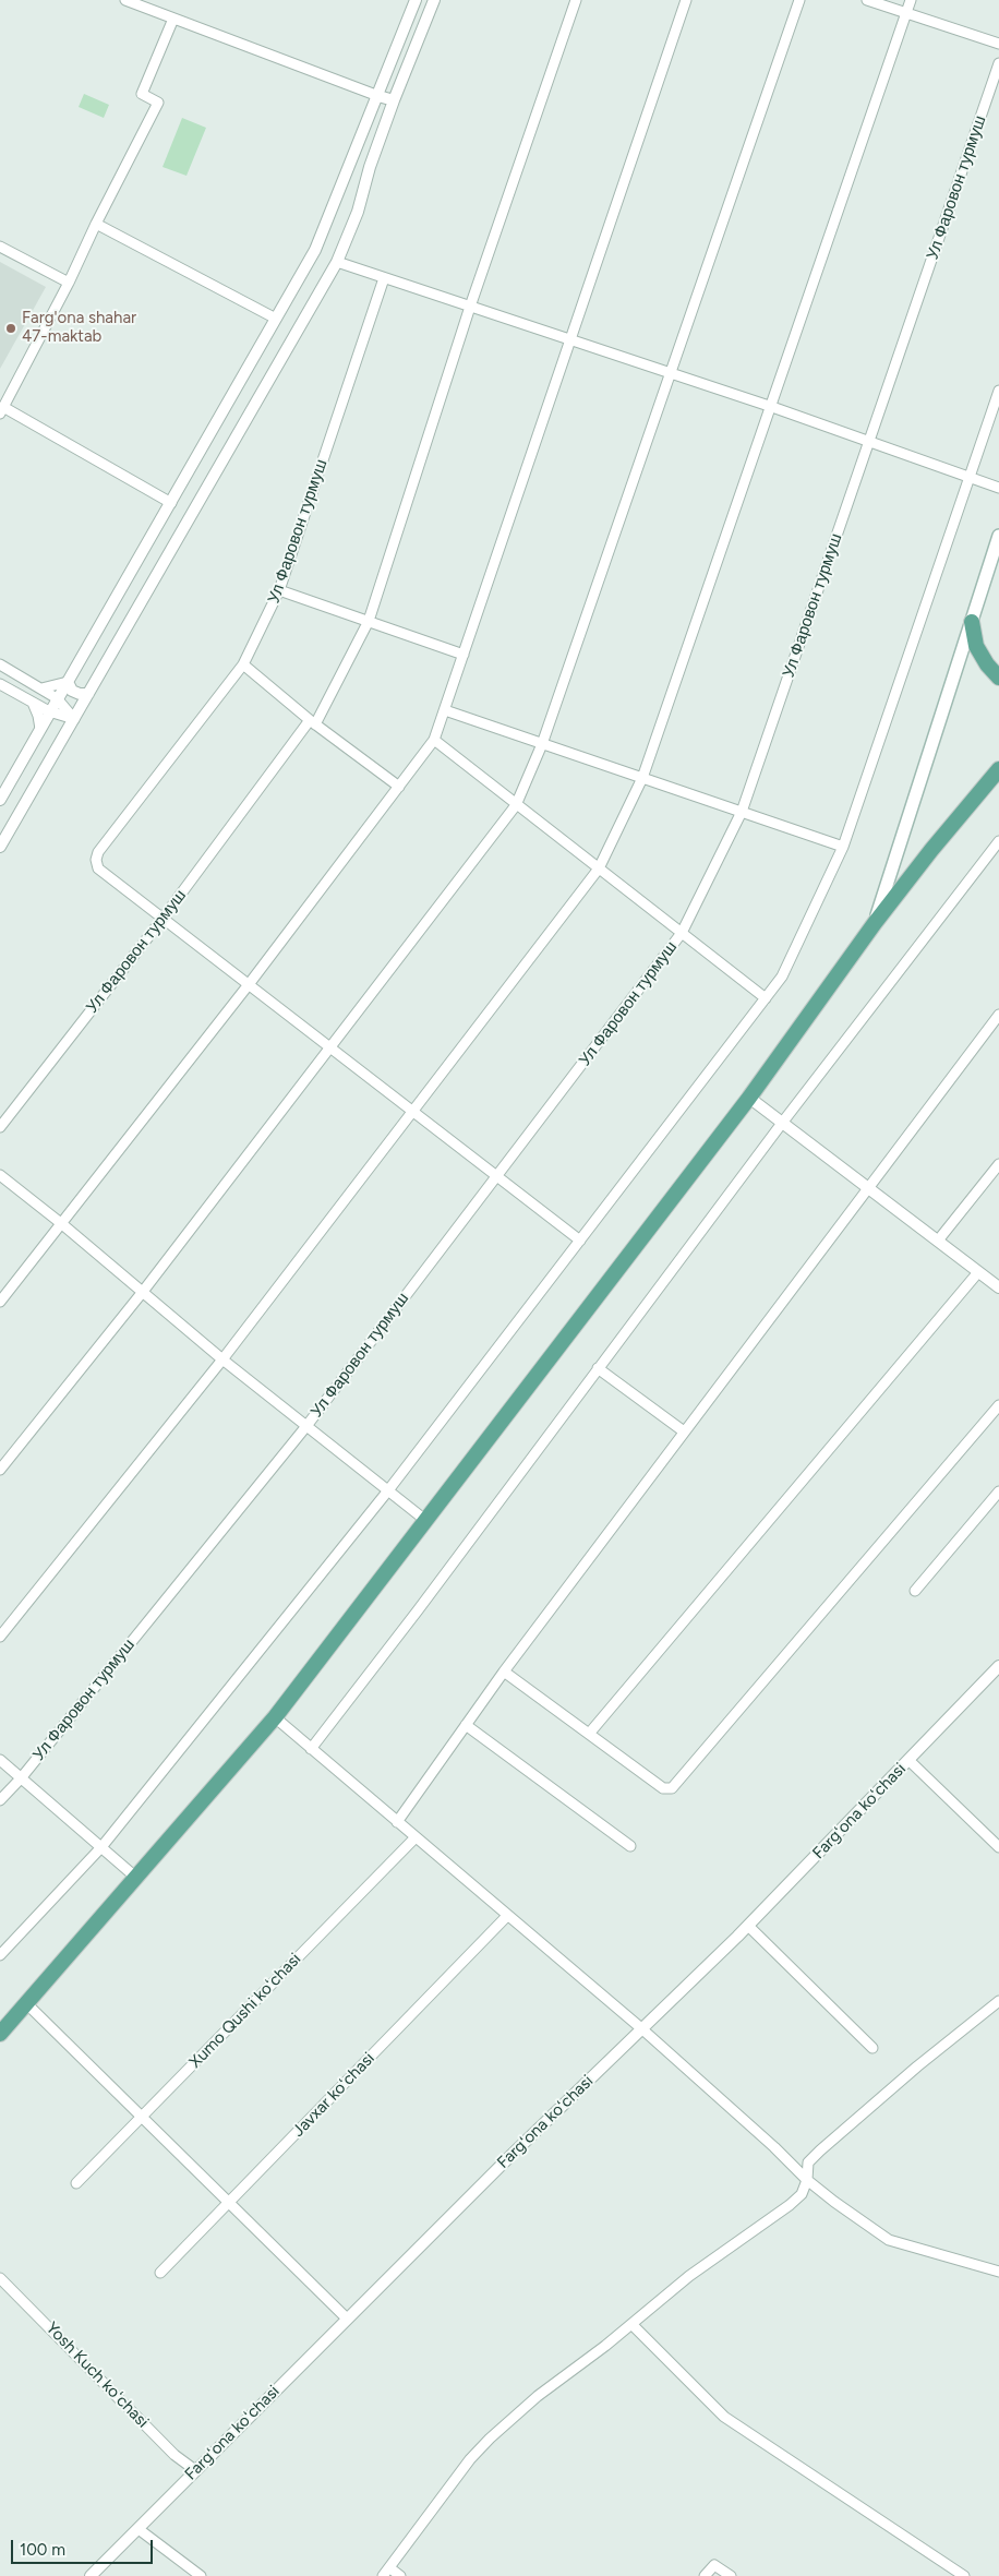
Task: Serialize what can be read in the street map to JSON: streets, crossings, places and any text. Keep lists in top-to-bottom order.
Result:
{
  "streets": {
    "street": [
      "Ул Фаровон турмуш",
      "Fargʻona koʻchasi",
      "Xumo Qushi koʻchasi",
      "Javxar koʻchasi",
      "Yosh Kuch koʻchasi"
    ]
  },
  "crossings": [
    ["Fargʻona koʻchasi", "Yosh Kuch koʻchasi"]
  ],
  "places": ["Farg'ona shahar 47-maktab"],
  "scale_bar": "100 m"
}
